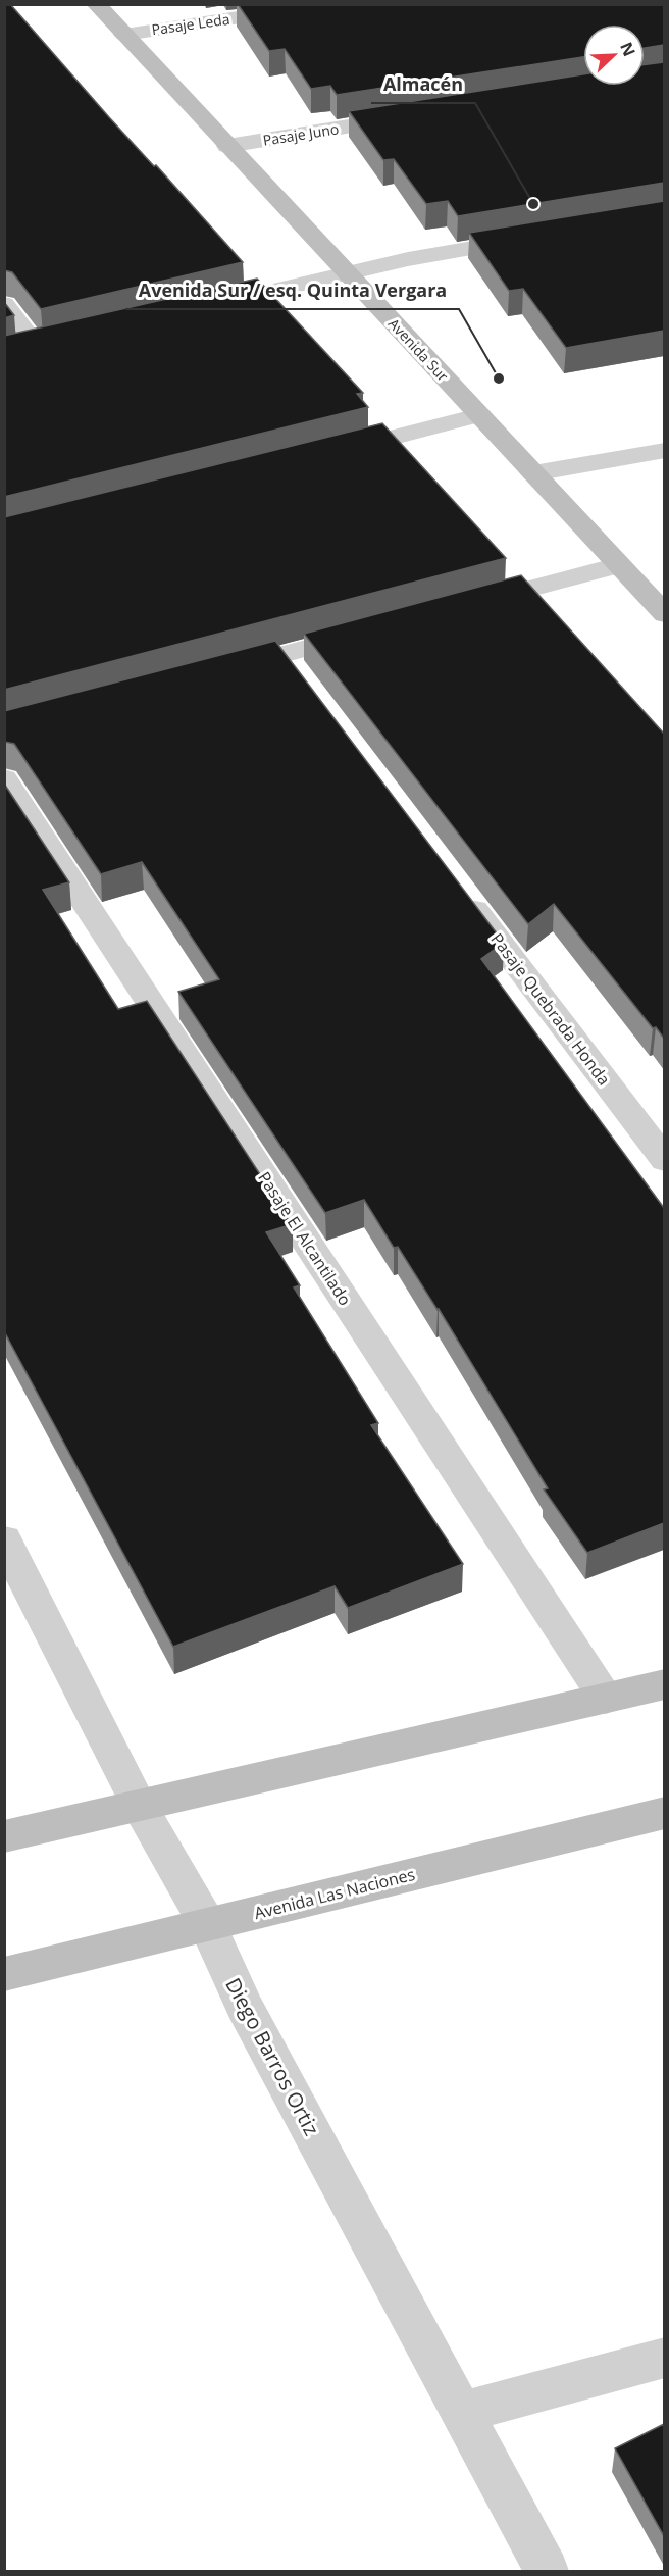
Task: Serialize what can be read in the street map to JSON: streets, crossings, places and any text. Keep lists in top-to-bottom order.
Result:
{
  "streets": {
    "street": [
      "Pasaje Leda",
      "Pasaje Juno",
      "Avenida Sur",
      "Pasaje Quebrada Honda",
      "Pasaje El Alcantilado",
      "Avenida Las Naciones",
      "Diego Barros Ortiz"
    ]
  },
  "crossings": [
    ["Pasaje Leda", "Avenida Sur"],
    ["Pasaje Juno", "Avenida Sur"],
    ["Avenida Las Naciones", "Diego Barros Ortiz"]
  ],
  "places": ["Almacén", "Avenida Sur / esq. Quinta Vergara"],
  "north": "top right"
}
